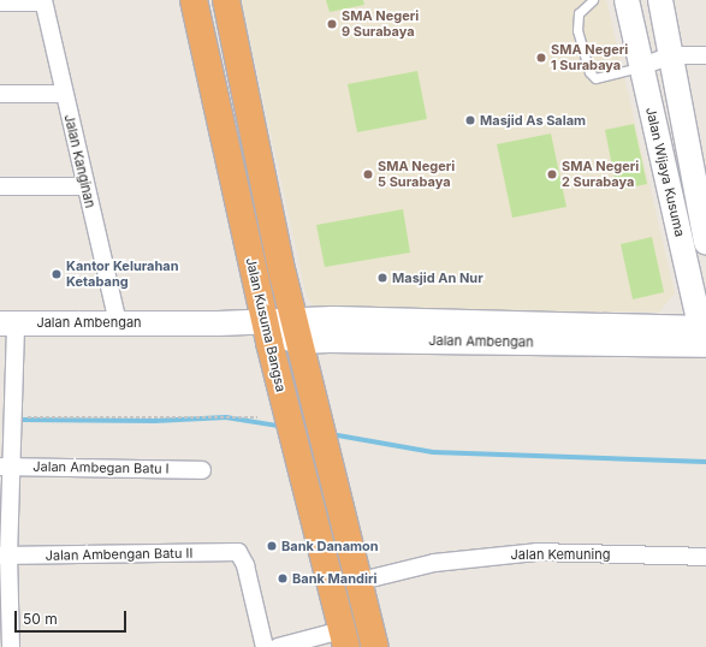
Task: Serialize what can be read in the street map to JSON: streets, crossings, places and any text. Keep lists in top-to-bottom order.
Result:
{
  "streets": {
    "highway": ["Jalan Kusuma Bangsa"],
    "main road": ["Jalan Wijaya Kusuma", "Jalan Ambengan"],
    "street": [
      "Jalan Kanginan",
      "Jalan Ambegan Batu I",
      "Jalan Ambengan Batu II",
      "Jalan Kemuning"
    ]
  },
  "crossings": [
    ["Jalan Kanginan", "Jalan Ambengan"],
    ["Jalan Wijaya Kusuma", "Jalan Ambengan"],
    ["Jalan Ambengan", "Jalan Kusuma Bangsa"],
    ["Jalan Kusuma Bangsa", "Jalan Kemuning"]
  ],
  "places": [
    "SMA Negeri 9 Surabaya",
    "SMA Negeri 1 Surabaya",
    "Masjid As Salam",
    "SMA Negeri 5 Surabaya",
    "SMA Negeri 2 Surabaya",
    "Kantor Kelurahan Ketabang",
    "Masjid An Nur",
    "Bank Danamon",
    "Bank Mandiri"
  ],
  "scale_bar": "50 m"
}
